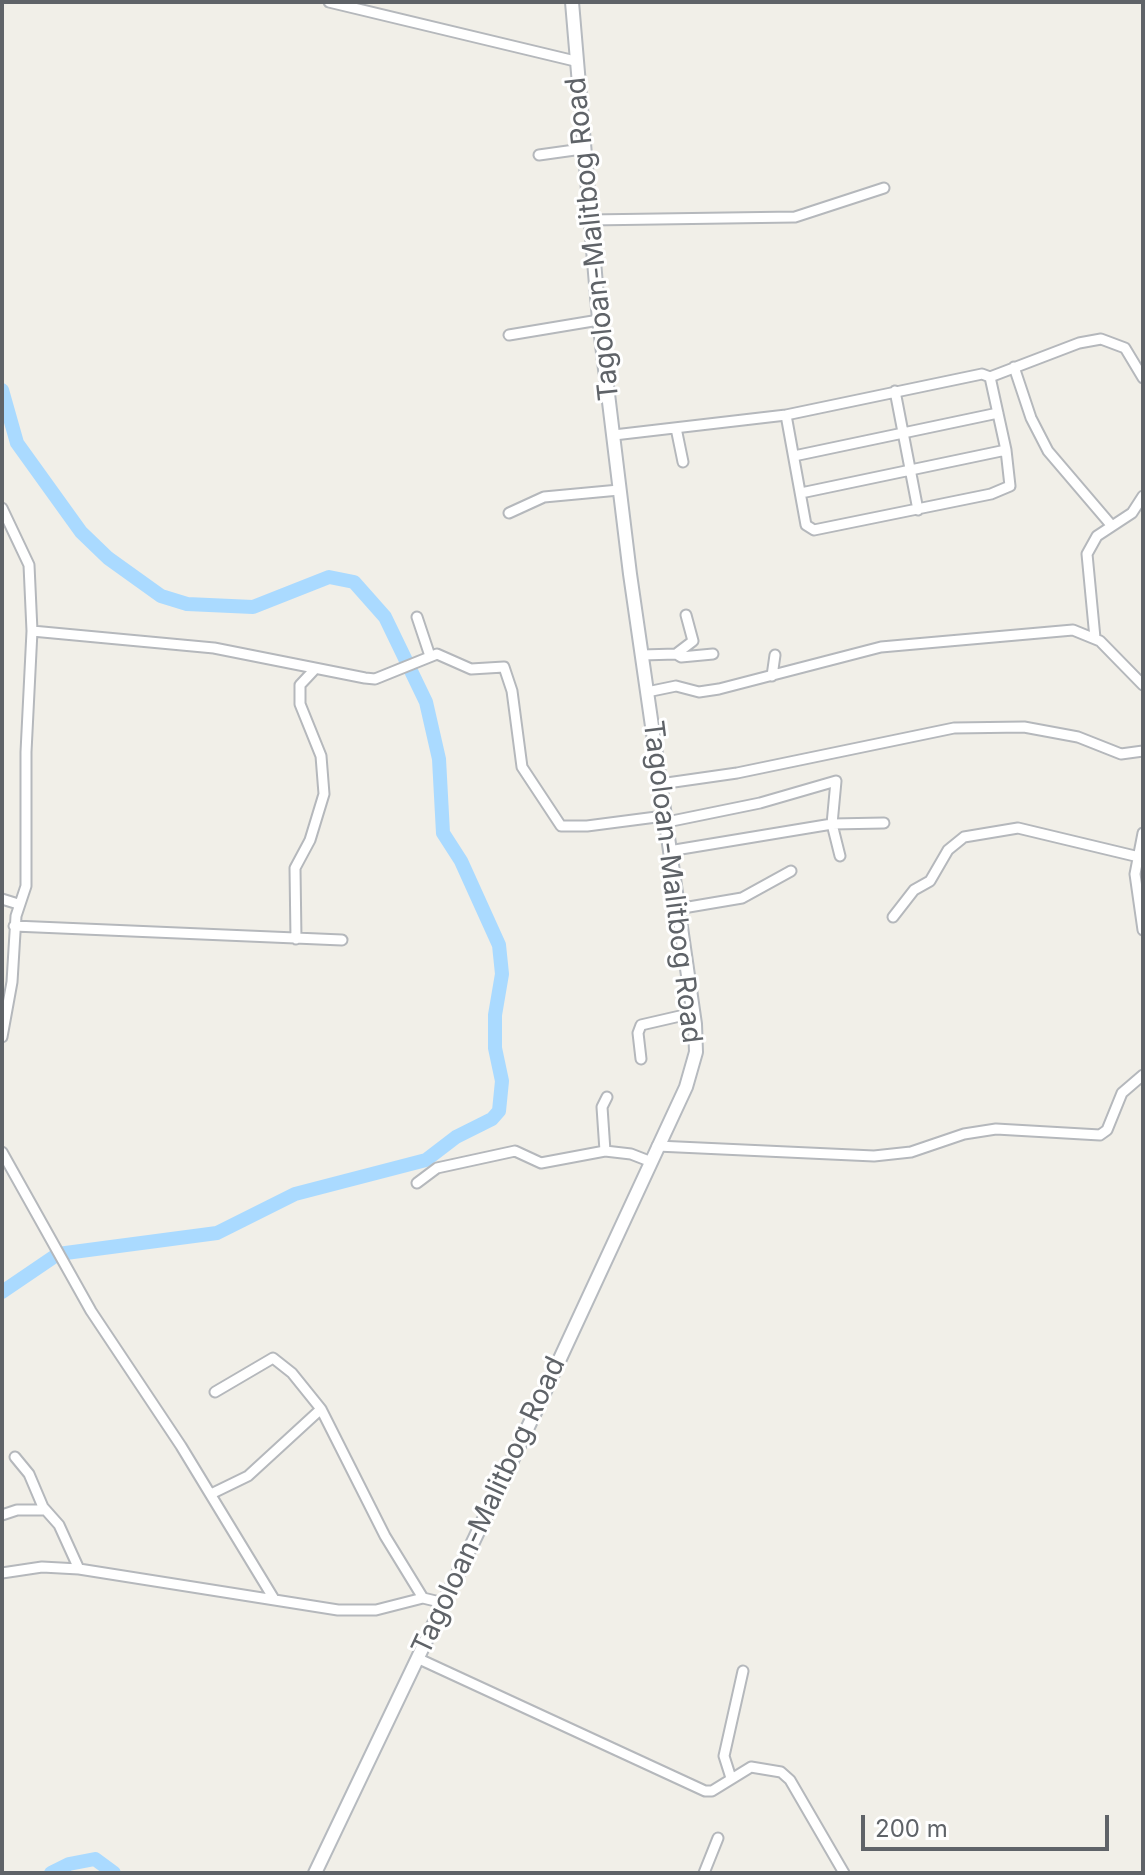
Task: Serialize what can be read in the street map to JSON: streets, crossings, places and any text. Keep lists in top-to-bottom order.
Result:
{
  "streets": {
    "main road": ["Tagoloan-Malitbog Road"]
  },
  "scale_bar": "200 m"
}
